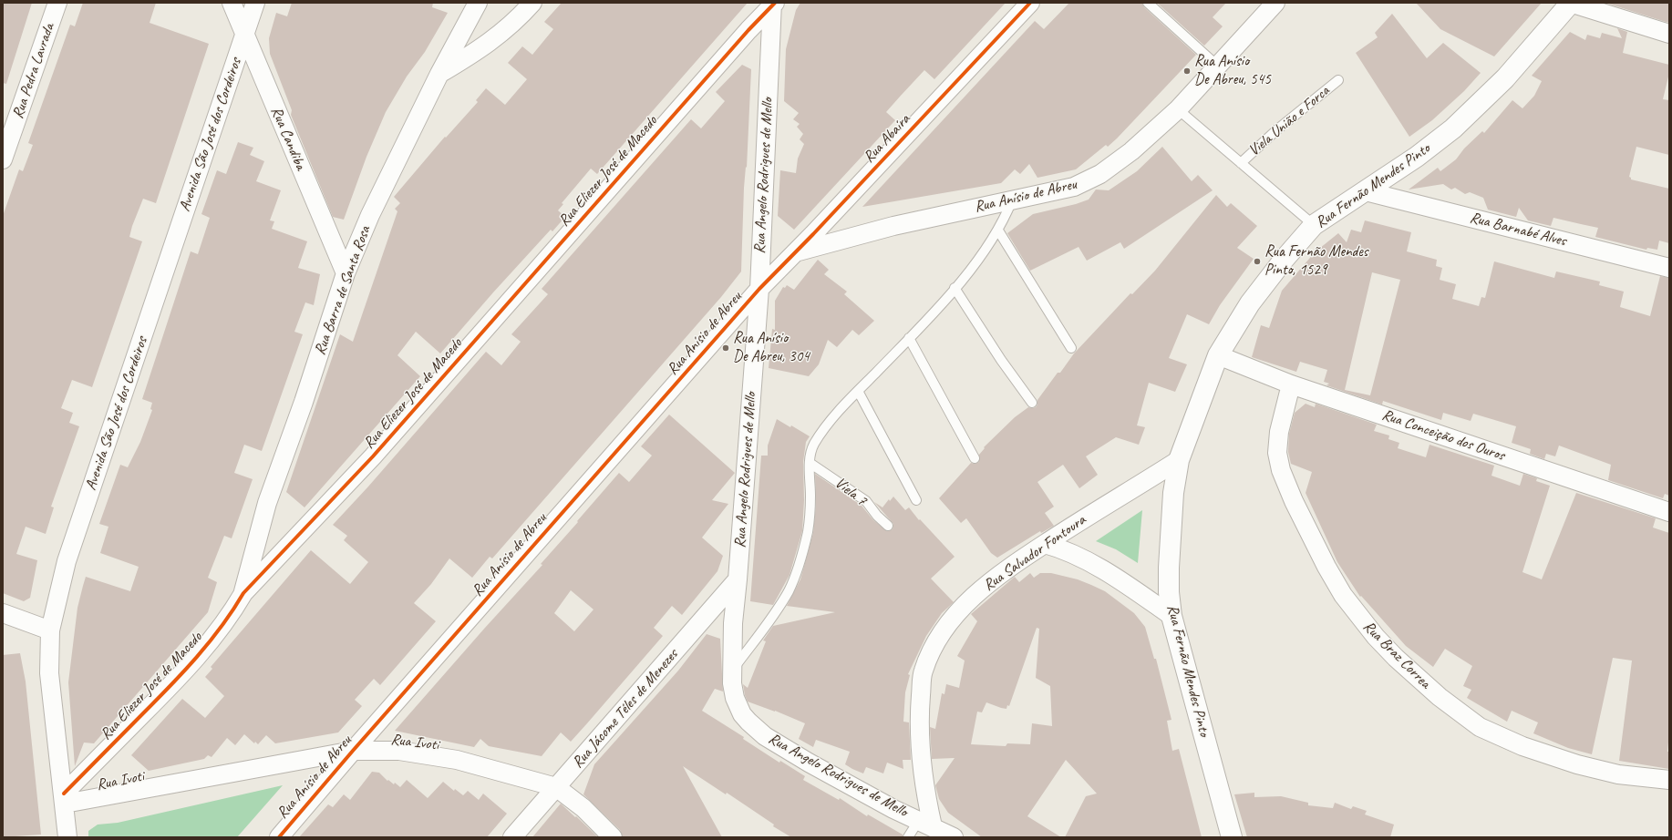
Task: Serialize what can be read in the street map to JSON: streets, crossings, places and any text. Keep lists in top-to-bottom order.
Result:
{
  "streets": {
    "street": [
      "Rua Pedra Lavrada",
      "Avenida São José dos Cordeiros",
      "Rua Candiba",
      "Rua Abaíra",
      "Rua Eliezer José de Macedo",
      "Rua Angelo Rodrigues de Mello",
      "Rua Fernão Mendes Pinto",
      "Rua Anísio de Abreu",
      "Rua Barnabé Alves",
      "Rua Barra de Santa Rosa",
      "Rua Conceição dos Ouros",
      "Rua Salvador Fontoura",
      "Rua Braz Correa",
      "Rua Jácome Téles de Menezes",
      "Rua Ivoti"
    ],
    "lane": ["Viela União e Forca", "Viela 7"]
  },
  "crossings": [
    ["Avenida São José dos Cordeiros", "Rua Candiba"],
    ["Avenida São José dos Cordeiros", "Rua Eliezer José de Macedo"],
    ["Avenida São José dos Cordeiros", "Rua Ivoti"],
    ["Rua Candiba", "Rua Barra de Santa Rosa"],
    ["Rua Abaíra", "Rua Angelo Rodrigues de Mello"],
    ["Rua Abaíra", "Rua Anísio de Abreu"],
    ["Rua Eliezer José de Macedo", "Rua Angelo Rodrigues de Mello"],
    ["Rua Eliezer José de Macedo", "Rua Barra de Santa Rosa"],
    ["Rua Eliezer José de Macedo", "Rua Ivoti"],
    ["Rua Angelo Rodrigues de Mello", "Rua Anísio de Abreu"],
    ["Rua Angelo Rodrigues de Mello", "Rua Salvador Fontoura"],
    ["Rua Angelo Rodrigues de Mello", "Rua Jácome Téles de Menezes"],
    ["Rua Fernão Mendes Pinto", "Rua Barnabé Alves"],
    ["Rua Fernão Mendes Pinto", "Rua Conceição dos Ouros"],
    ["Rua Fernão Mendes Pinto", "Rua Salvador Fontoura"],
    ["Rua Anísio de Abreu", "Rua Ivoti"],
    ["Rua Conceição dos Ouros", "Rua Braz Correa"],
    ["Rua Jácome Téles de Menezes", "Rua Ivoti"]
  ],
  "places": ["Rua Anísio De Abreu, 545", "Rua Fernão Mendes Pinto, 1529", "Rua Anísio De Abreu, 304"]
}
